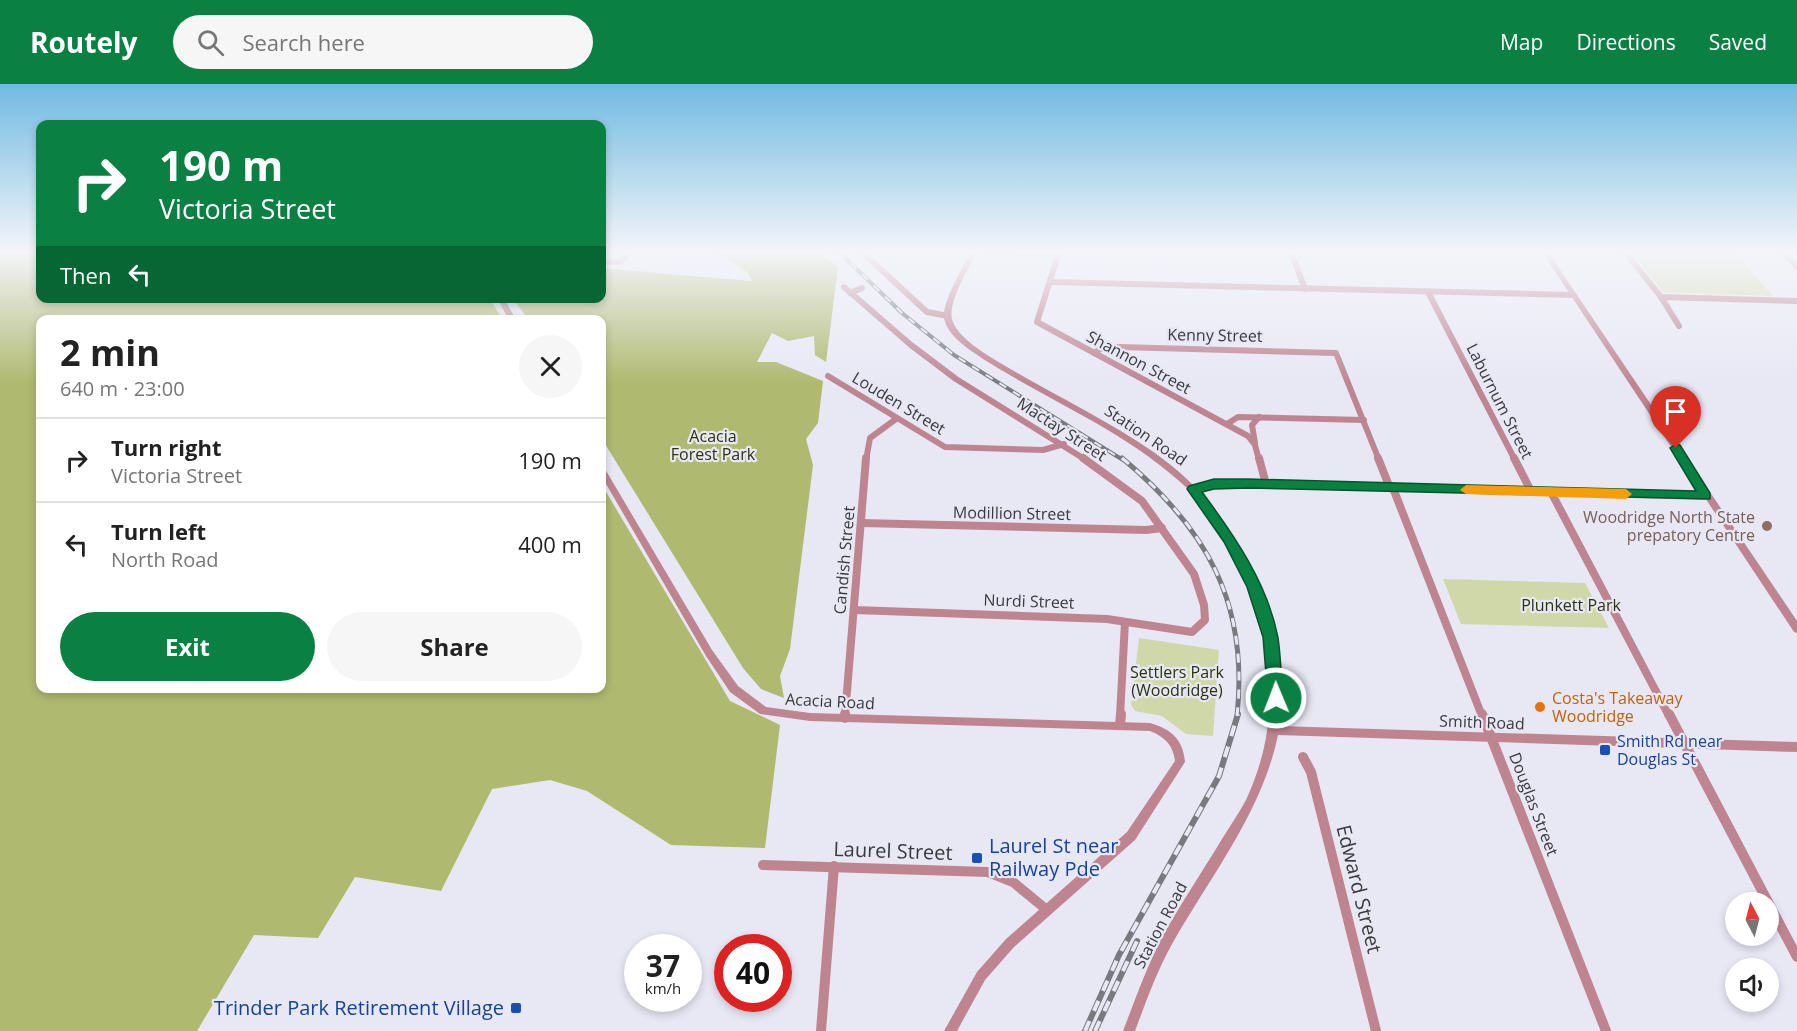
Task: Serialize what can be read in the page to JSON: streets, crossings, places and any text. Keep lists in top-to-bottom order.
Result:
{
  "streets": {
    "street": [
      "Kenny Street",
      "Shannon Street",
      "Laburnum Street",
      "Louden Street",
      "Mactay Street",
      "Station Road",
      "Modillion Street",
      "Candish Street",
      "Nurdi Street",
      "Acacia Road",
      "Smith Road",
      "Douglas Street",
      "Laurel Street",
      "Edward Street"
    ]
  },
  "crossings": [
    ["Kenny Street", "Shannon Street"],
    ["Kenny Street", "Douglas Street"],
    ["Louden Street", "Mactay Street"],
    ["Louden Street", "Candish Street"],
    ["Mactay Street", "Modillion Street"],
    ["Mactay Street", "Nurdi Street"],
    ["Station Road", "Smith Road"],
    ["Modillion Street", "Candish Street"],
    ["Candish Street", "Nurdi Street"],
    ["Candish Street", "Acacia Road"],
    ["Acacia Road", "Laurel Street"],
    ["Smith Road", "Douglas Street"]
  ],
  "parks": ["Acacia Forest Park", "Plunkett Park", "Settlers Park (Woodridge)"],
  "places": {
    "other": ["Woodridge North State prepatory Centre", "Costa's Takeaway Woodridge"],
    "transit": ["Smith Rd near Douglas St", "Laurel St near Railway Pde", "Trinder Park Retirement Village"]
  },
  "north": "top",
  "page": {
    "header": "Routely",
    "search": "Search here",
    "nav": ["Map", "Directions", "Saved"],
    "turn": ["190 m", "Victoria Street"],
    "then": "Then",
    "heading": ["2 min", "640 m · 23:00"],
    "list": [
      {
        "name": "Turn right",
        "note": "Victoria Street",
        "value": "190 m"
      },
      {
        "name": "Turn left",
        "note": "North Road",
        "value": "400 m"
      }
    ],
    "buttons": ["Exit", "Share"],
    "speed": "37 km/h",
    "limit": "40"
  }
}
